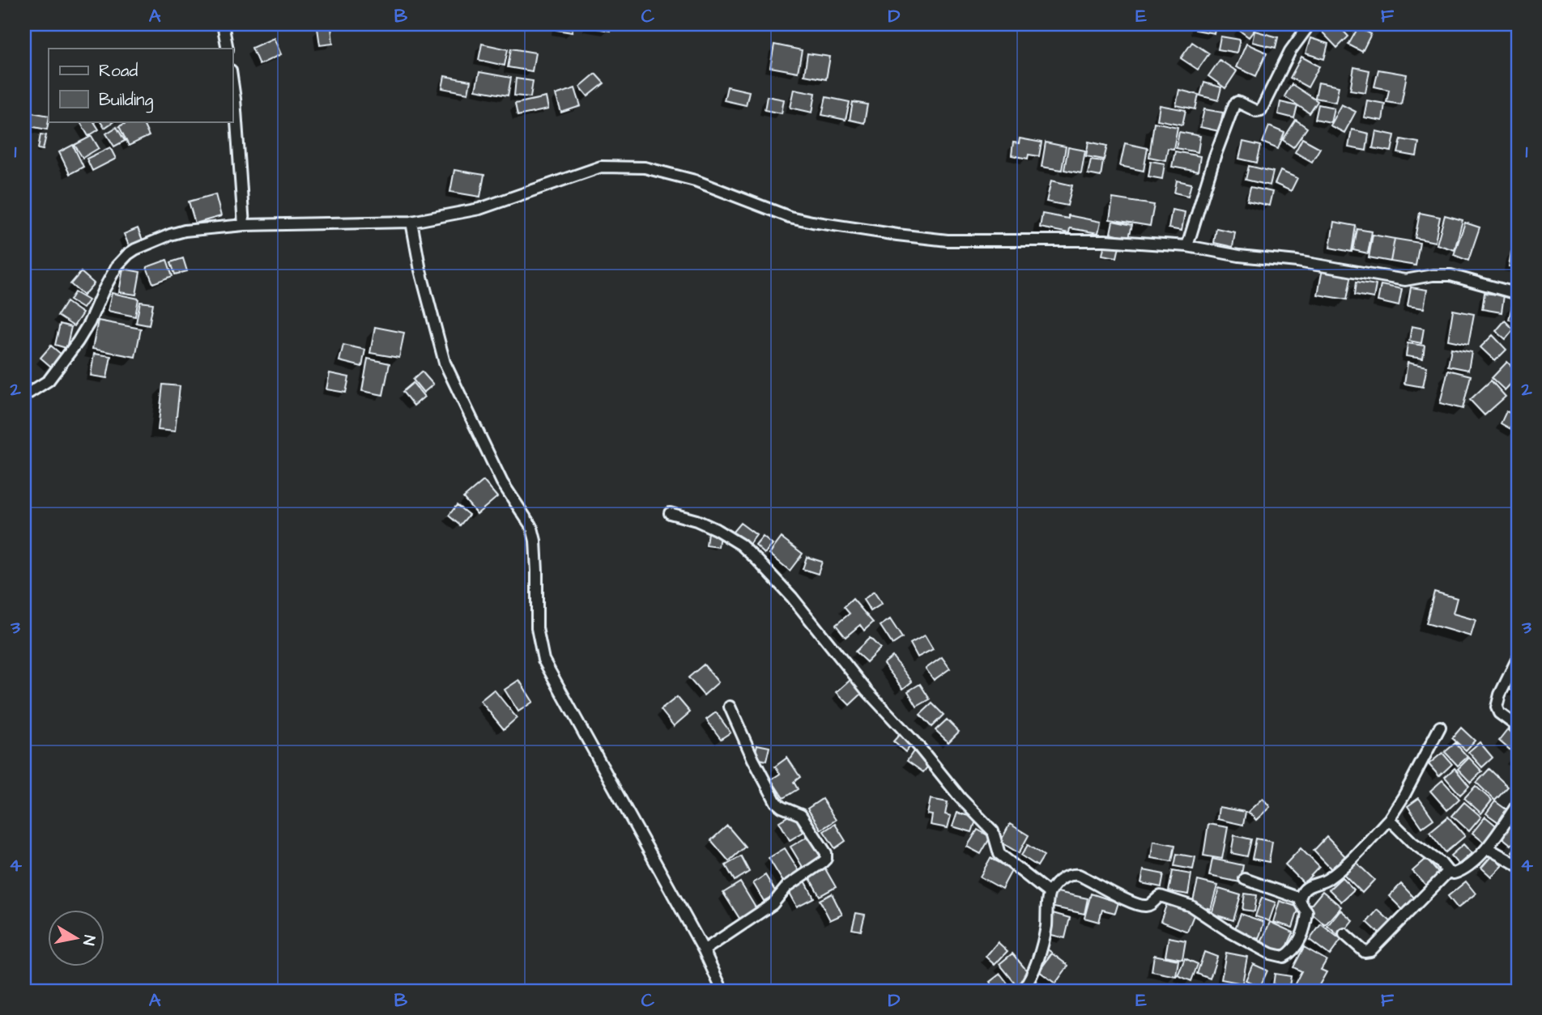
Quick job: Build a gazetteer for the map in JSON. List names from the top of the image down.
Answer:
{
  "legend": ["Road", "Building"],
  "north": "right",
  "grid": {
    "columns": [
      "A",
      "B",
      "C",
      "D",
      "E",
      "F"
    ],
    "rows": [
      "1",
      "2",
      "3",
      "4"
    ]
  }
}
